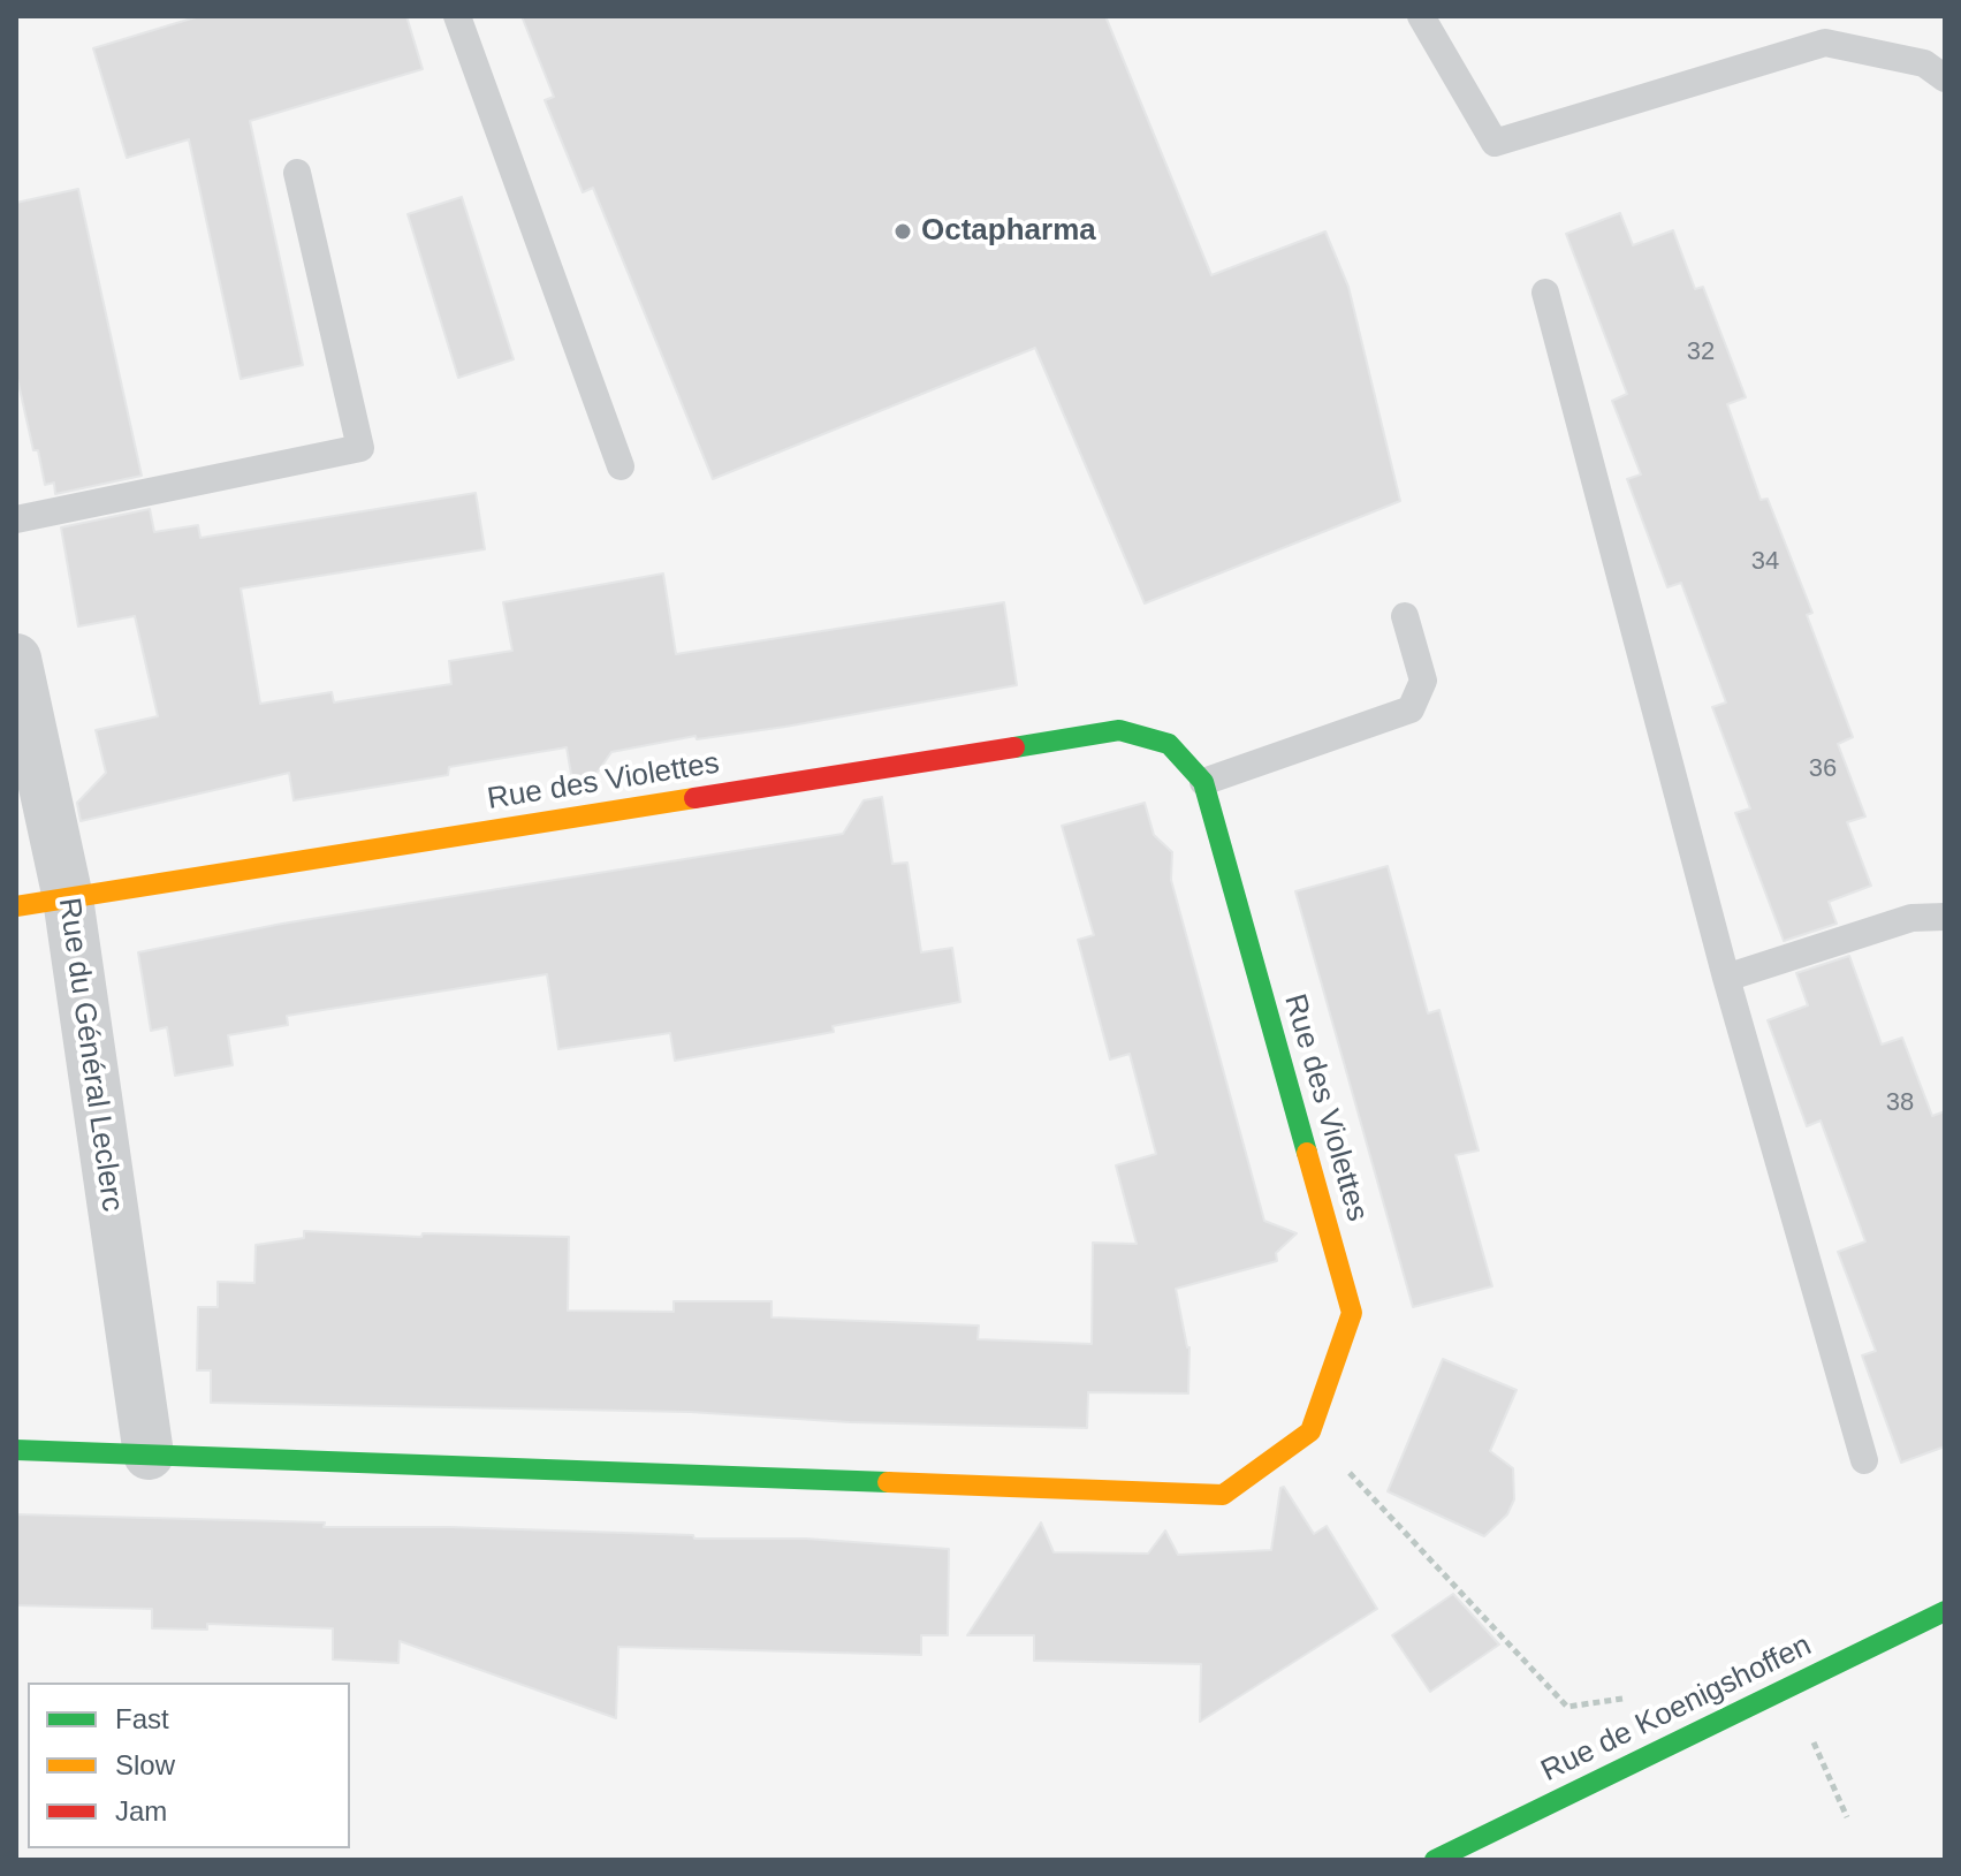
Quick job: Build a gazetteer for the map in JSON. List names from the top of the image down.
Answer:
{
  "streets": {
    "street": ["Rue des Violettes", "Rue du Général Leclerc", "Rue de Koenigshoffen"]
  },
  "crossings": [
    ["Rue des Violettes", "Rue du Général Leclerc"]
  ],
  "places": ["Octapharma"],
  "house_numbers": [
    "32",
    "34",
    "36",
    "38"
  ],
  "legend": ["Fast", "Slow", "Jam"]
}
